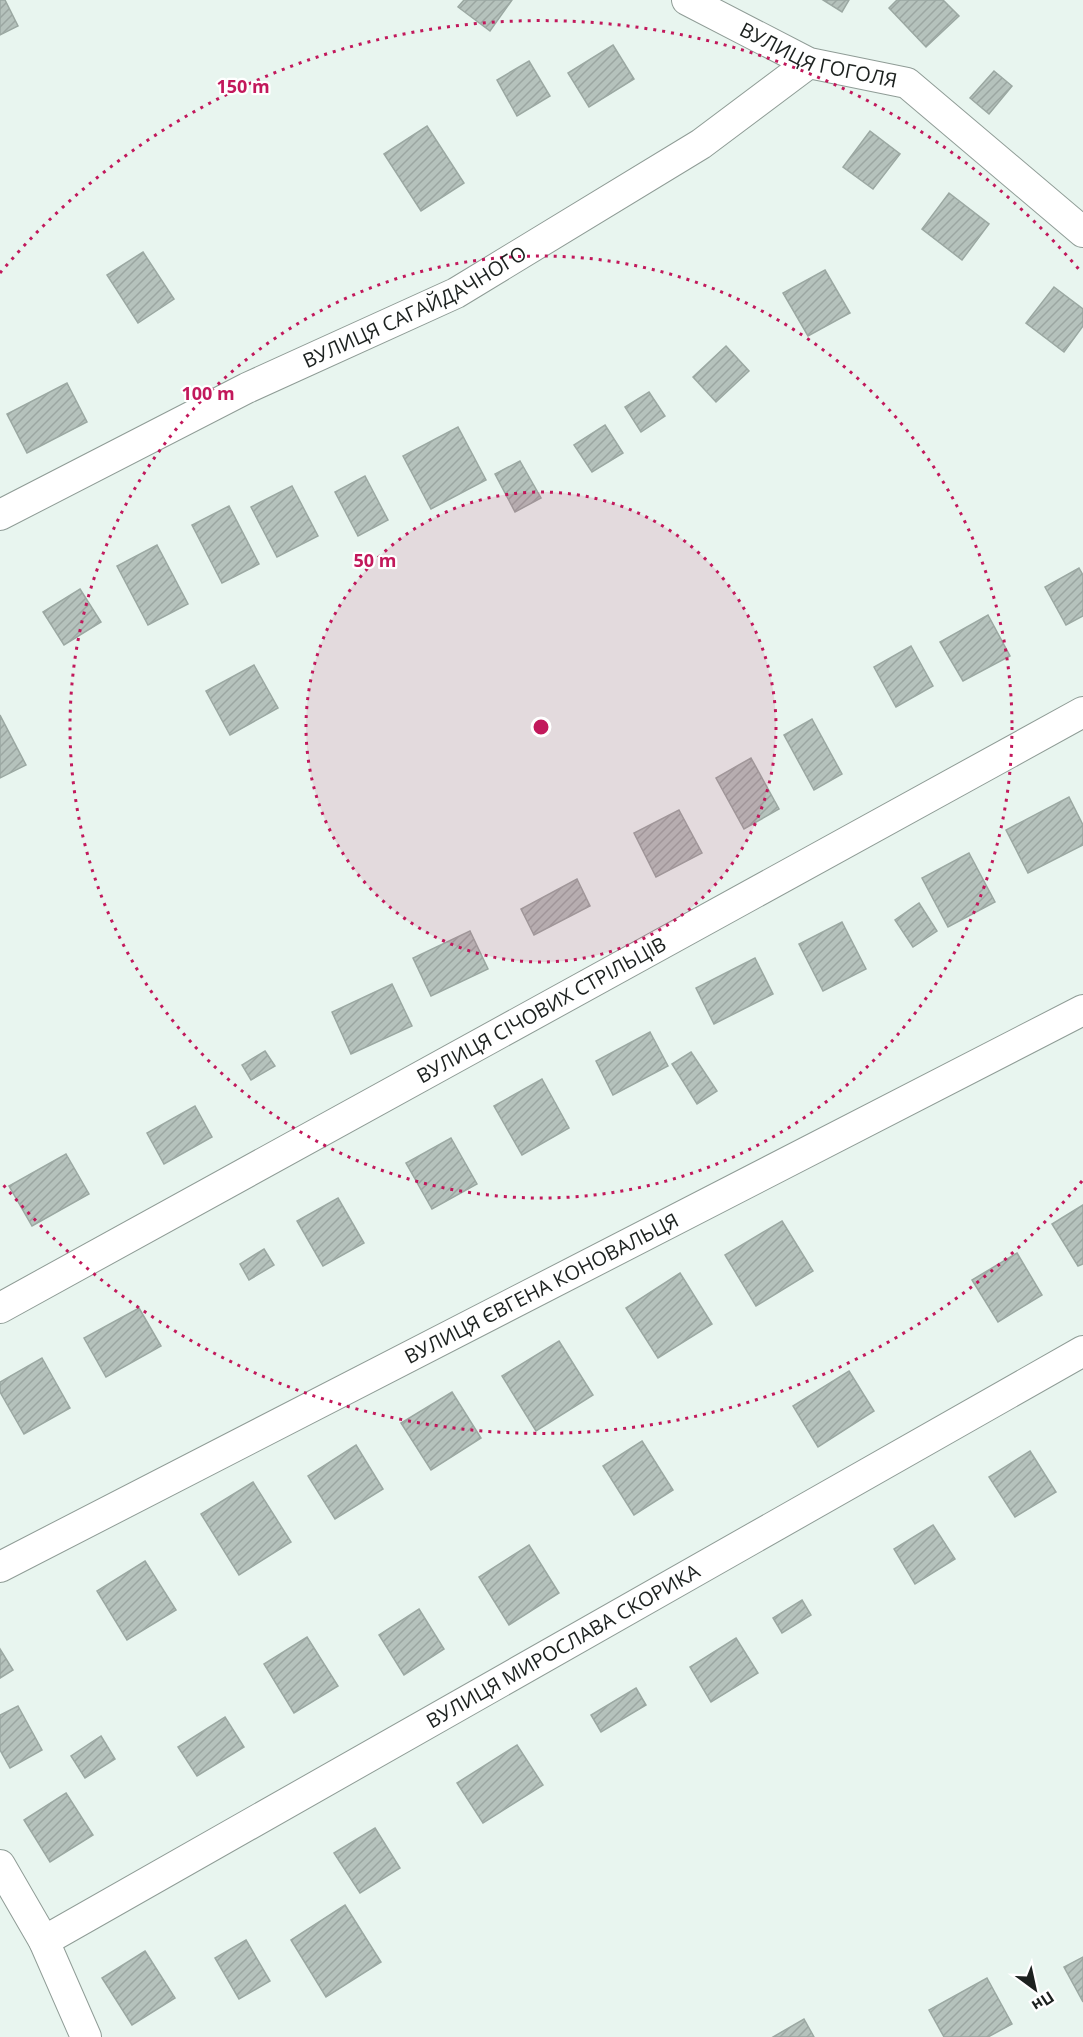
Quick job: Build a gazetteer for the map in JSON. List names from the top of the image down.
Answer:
{
  "streets": {
    "street": [
      "ВУЛИЦЯ ГОГОЛЯ",
      "ВУЛИЦЯ САГАЙДАЧНОГО",
      "ВУЛИЦЯ СІЧОВИХ СТРІЛЬЦІВ",
      "ВУЛИЦЯ ЄВГЕНА КОНОВАЛЬЦЯ",
      "ВУЛИЦЯ МИРОСЛАВА СКОРИКА"
    ]
  },
  "crossings": [
    ["ВУЛИЦЯ ГОГОЛЯ", "ВУЛИЦЯ САГАЙДАЧНОГО"]
  ],
  "north": "bottom right",
  "rings": ["150 m", "100 m", "50 m"]
}
